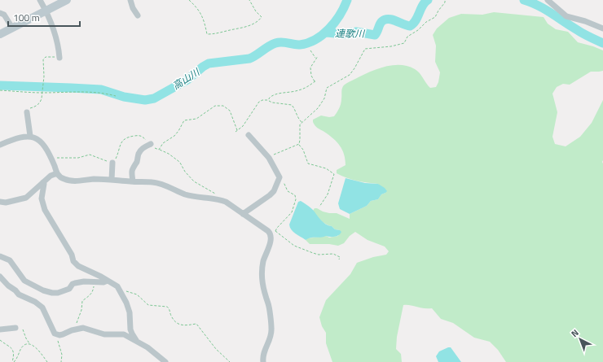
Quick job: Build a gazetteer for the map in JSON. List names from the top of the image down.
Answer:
{
  "water": ["連歌川", "高山川"],
  "scale_bar": "100 m",
  "north": "top left"
}
